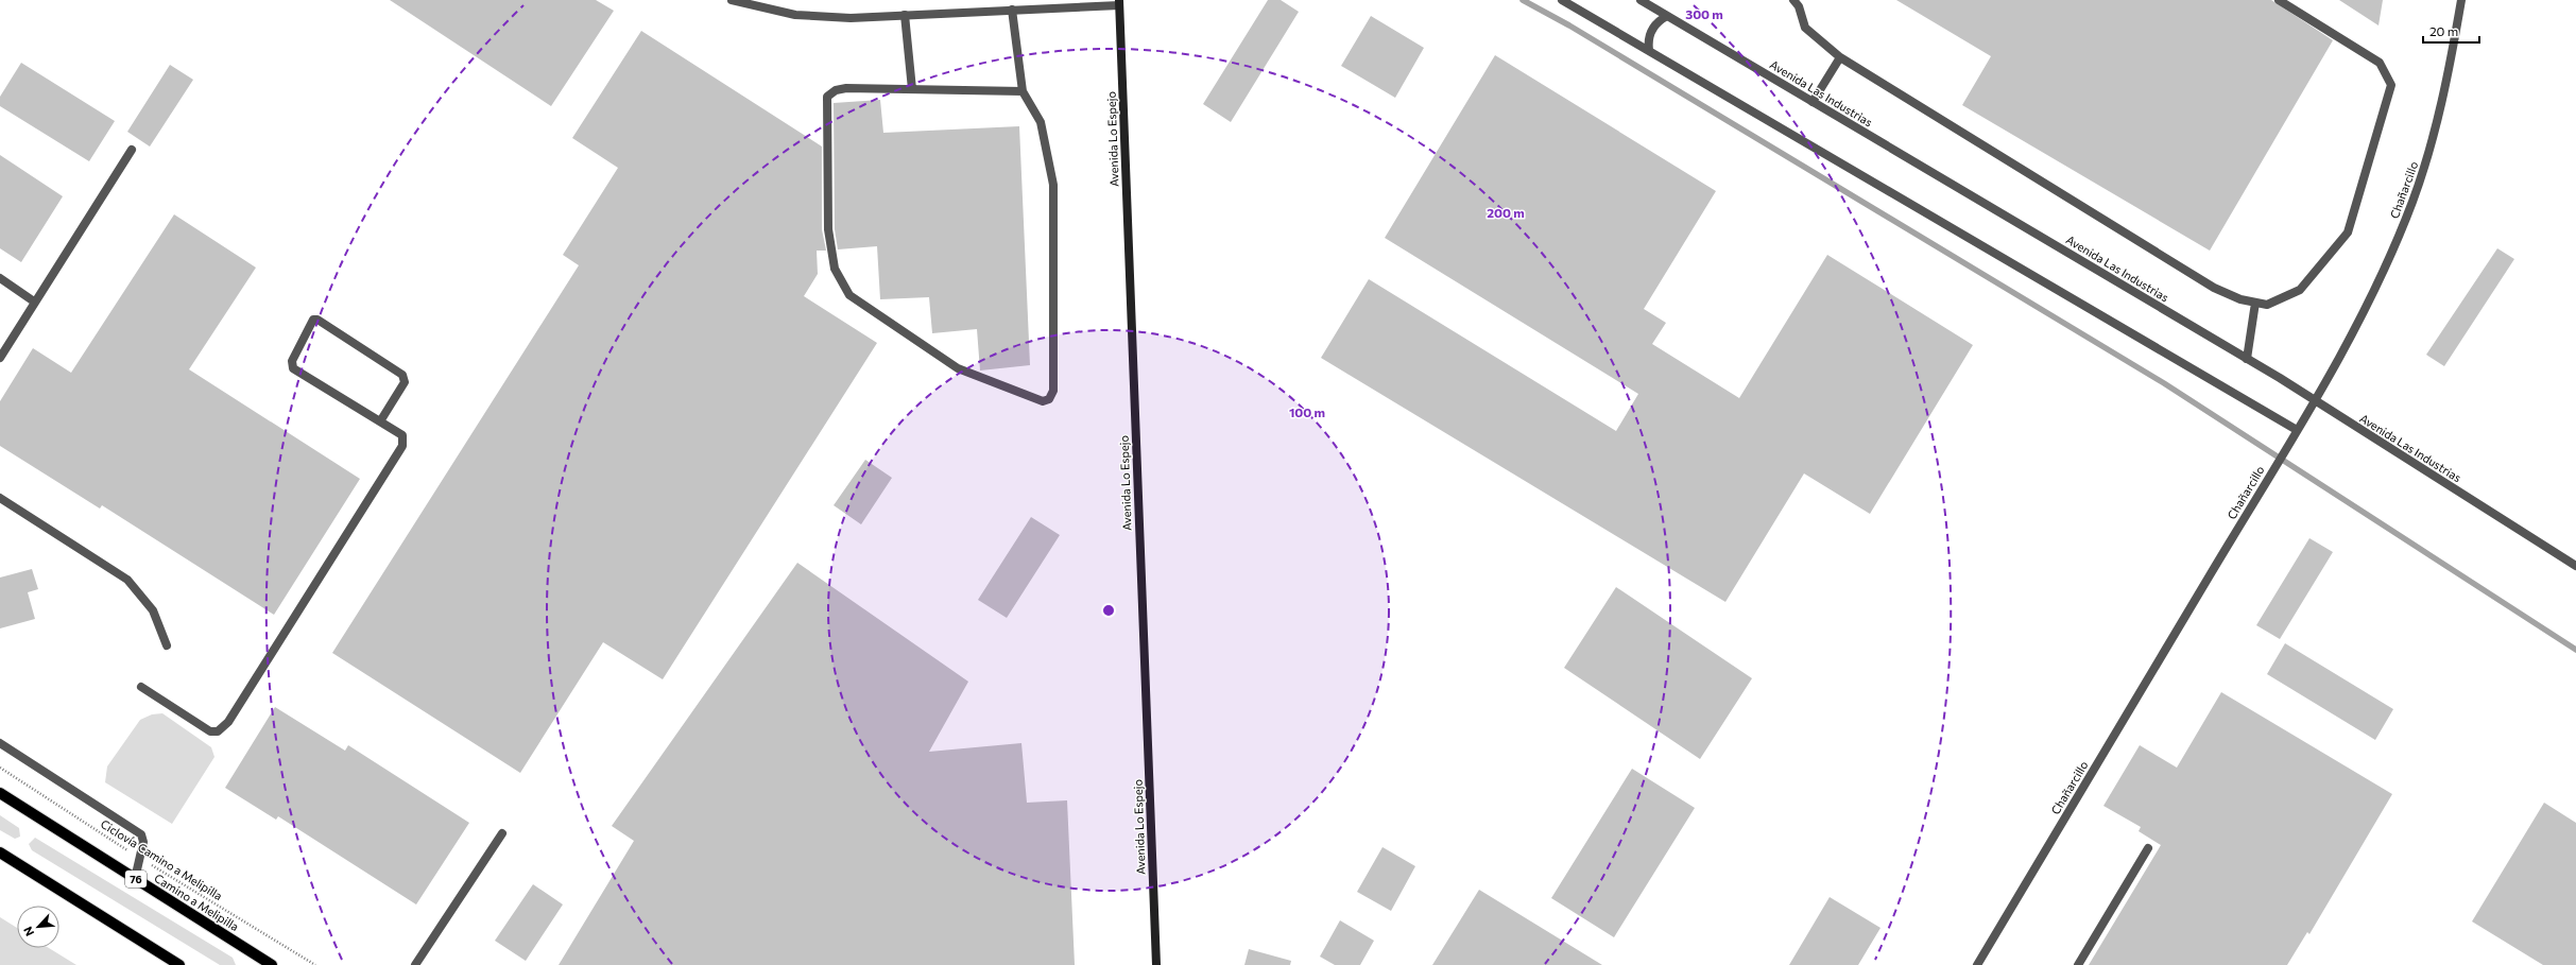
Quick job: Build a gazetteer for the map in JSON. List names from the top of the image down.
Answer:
{
  "streets": {
    "main road": ["Avenida Lo Espejo", "76", "Camino a Melipilla"],
    "street": ["Avenida Las Industrias", "Chañarcillo"],
    "path": ["Ciclovía Camino a Melipilla"]
  },
  "crossings": [
    ["Avenida Las Industrias", "Chañarcillo"]
  ],
  "scale_bar": "20 m",
  "north": "bottom left",
  "rings": ["300 m", "200 m", "100 m"]
}
